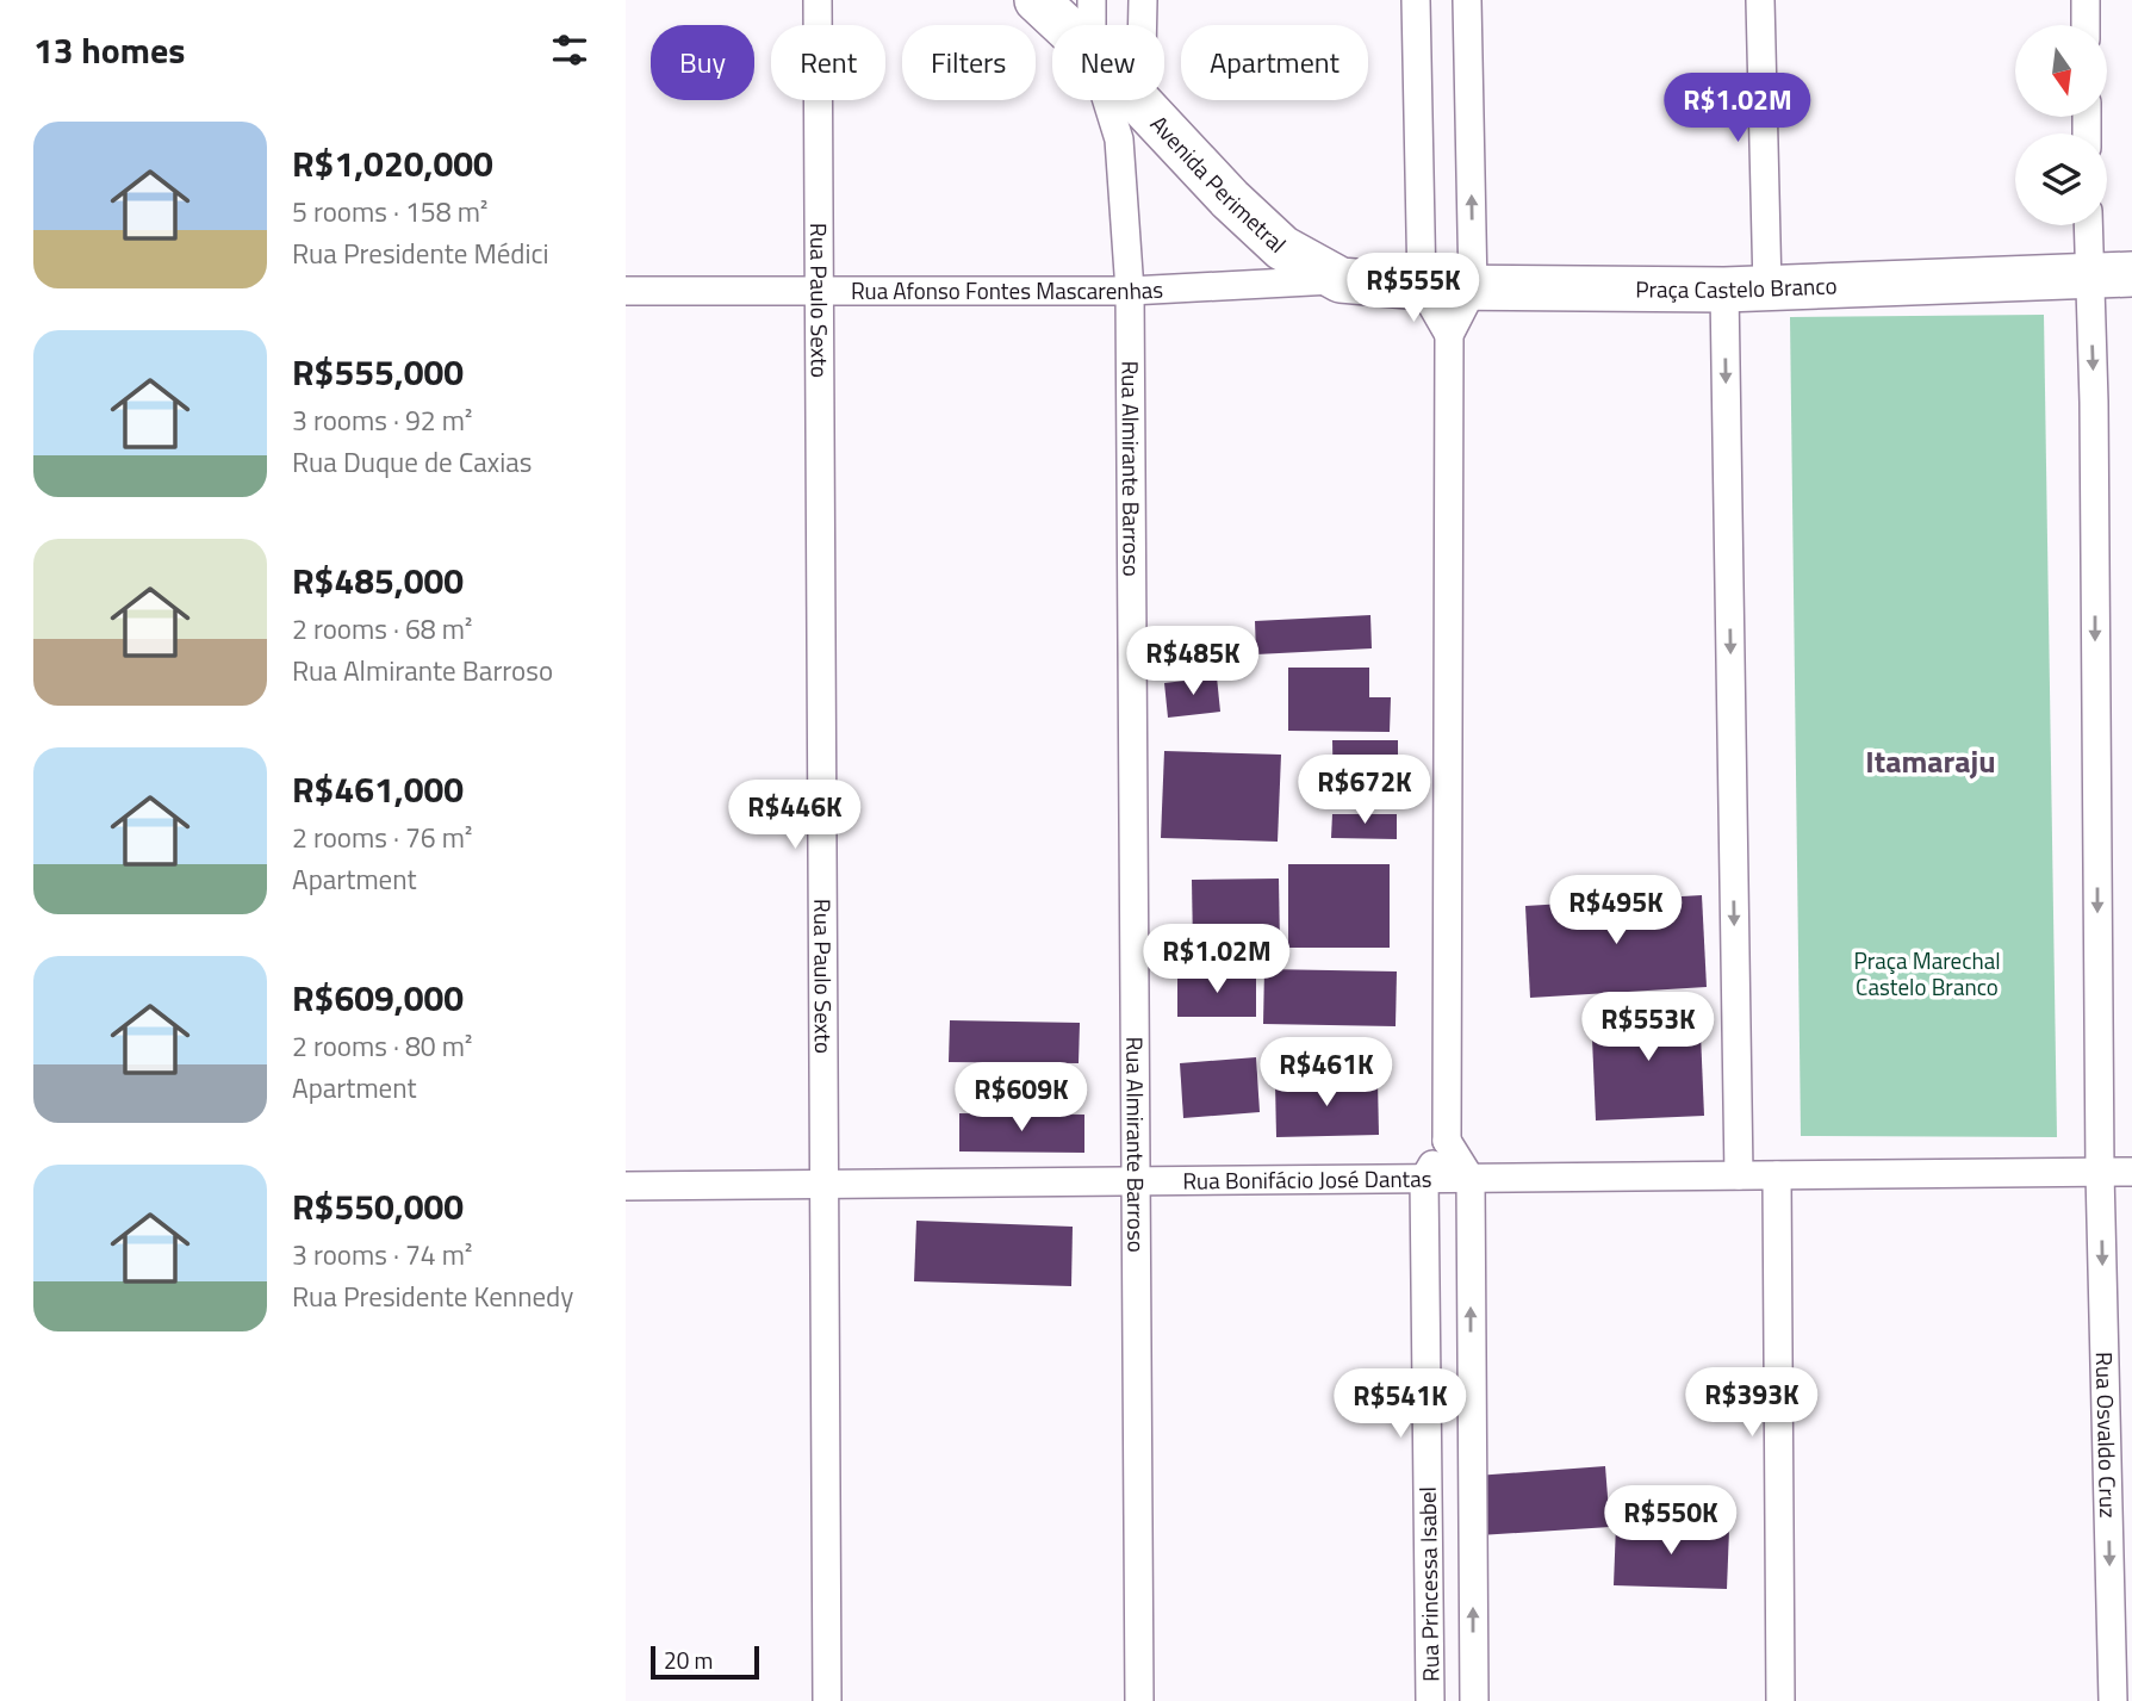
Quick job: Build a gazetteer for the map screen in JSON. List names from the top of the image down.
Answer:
{
  "streets": {
    "main road": ["Avenida Perimetral", "Praça Castelo Branco"],
    "street": [
      "Rua Afonso Fontes Mascarenhas",
      "Rua Paulo Sexto",
      "Rua Almirante Barroso",
      "Rua Bonifácio José Dantas",
      "Rua Osvaldo Cruz",
      "Rua Princessa Isabel"
    ]
  },
  "crossings": [
    ["Avenida Perimetral", "Praça Castelo Branco"],
    ["Avenida Perimetral", "Rua Afonso Fontes Mascarenhas"],
    ["Avenida Perimetral", "Rua Almirante Barroso"],
    ["Praça Castelo Branco", "Rua Afonso Fontes Mascarenhas"],
    ["Rua Afonso Fontes Mascarenhas", "Rua Paulo Sexto"],
    ["Rua Afonso Fontes Mascarenhas", "Rua Almirante Barroso"],
    ["Rua Paulo Sexto", "Rua Bonifácio José Dantas"],
    ["Rua Almirante Barroso", "Rua Bonifácio José Dantas"],
    ["Rua Bonifácio José Dantas", "Rua Princessa Isabel"]
  ],
  "one_way": ["Rua Osvaldo Cruz"],
  "districts": ["Itamaraju"],
  "parks": ["Praça Marechal Castelo Branco"],
  "scale_bar": "20 m",
  "north": "bottom",
  "page": {
    "heading": "13 homes",
    "chip": [
      "Buy",
      "Rent",
      "Filters",
      "New",
      "Apartment"
    ],
    "price": [
      "R$1.02M",
      "R$555K",
      "R$485K",
      "R$672K",
      "R$446K",
      "R$495K",
      "R$1.02M",
      "R$553K",
      "R$461K",
      "R$609K",
      "R$393K",
      "R$541K",
      "R$550K"
    ],
    "list": [
      {
        "name": "R$1,020,000",
        "note": "5 rooms · 158 m² · Rua Presidente Médici"
      },
      {
        "name": "R$555,000",
        "note": "3 rooms · 92 m² · Rua Duque de Caxias"
      },
      {
        "name": "R$485,000",
        "note": "2 rooms · 68 m² · Rua Almirante Barroso"
      },
      {
        "name": "R$461,000",
        "note": "2 rooms · 76 m² · Apartment"
      },
      {
        "name": "R$609,000",
        "note": "2 rooms · 80 m² · Apartment"
      },
      {
        "name": "R$550,000",
        "note": "3 rooms · 74 m² · Rua Presidente Kennedy"
      }
    ],
    "scale": "20 m"
  }
}
